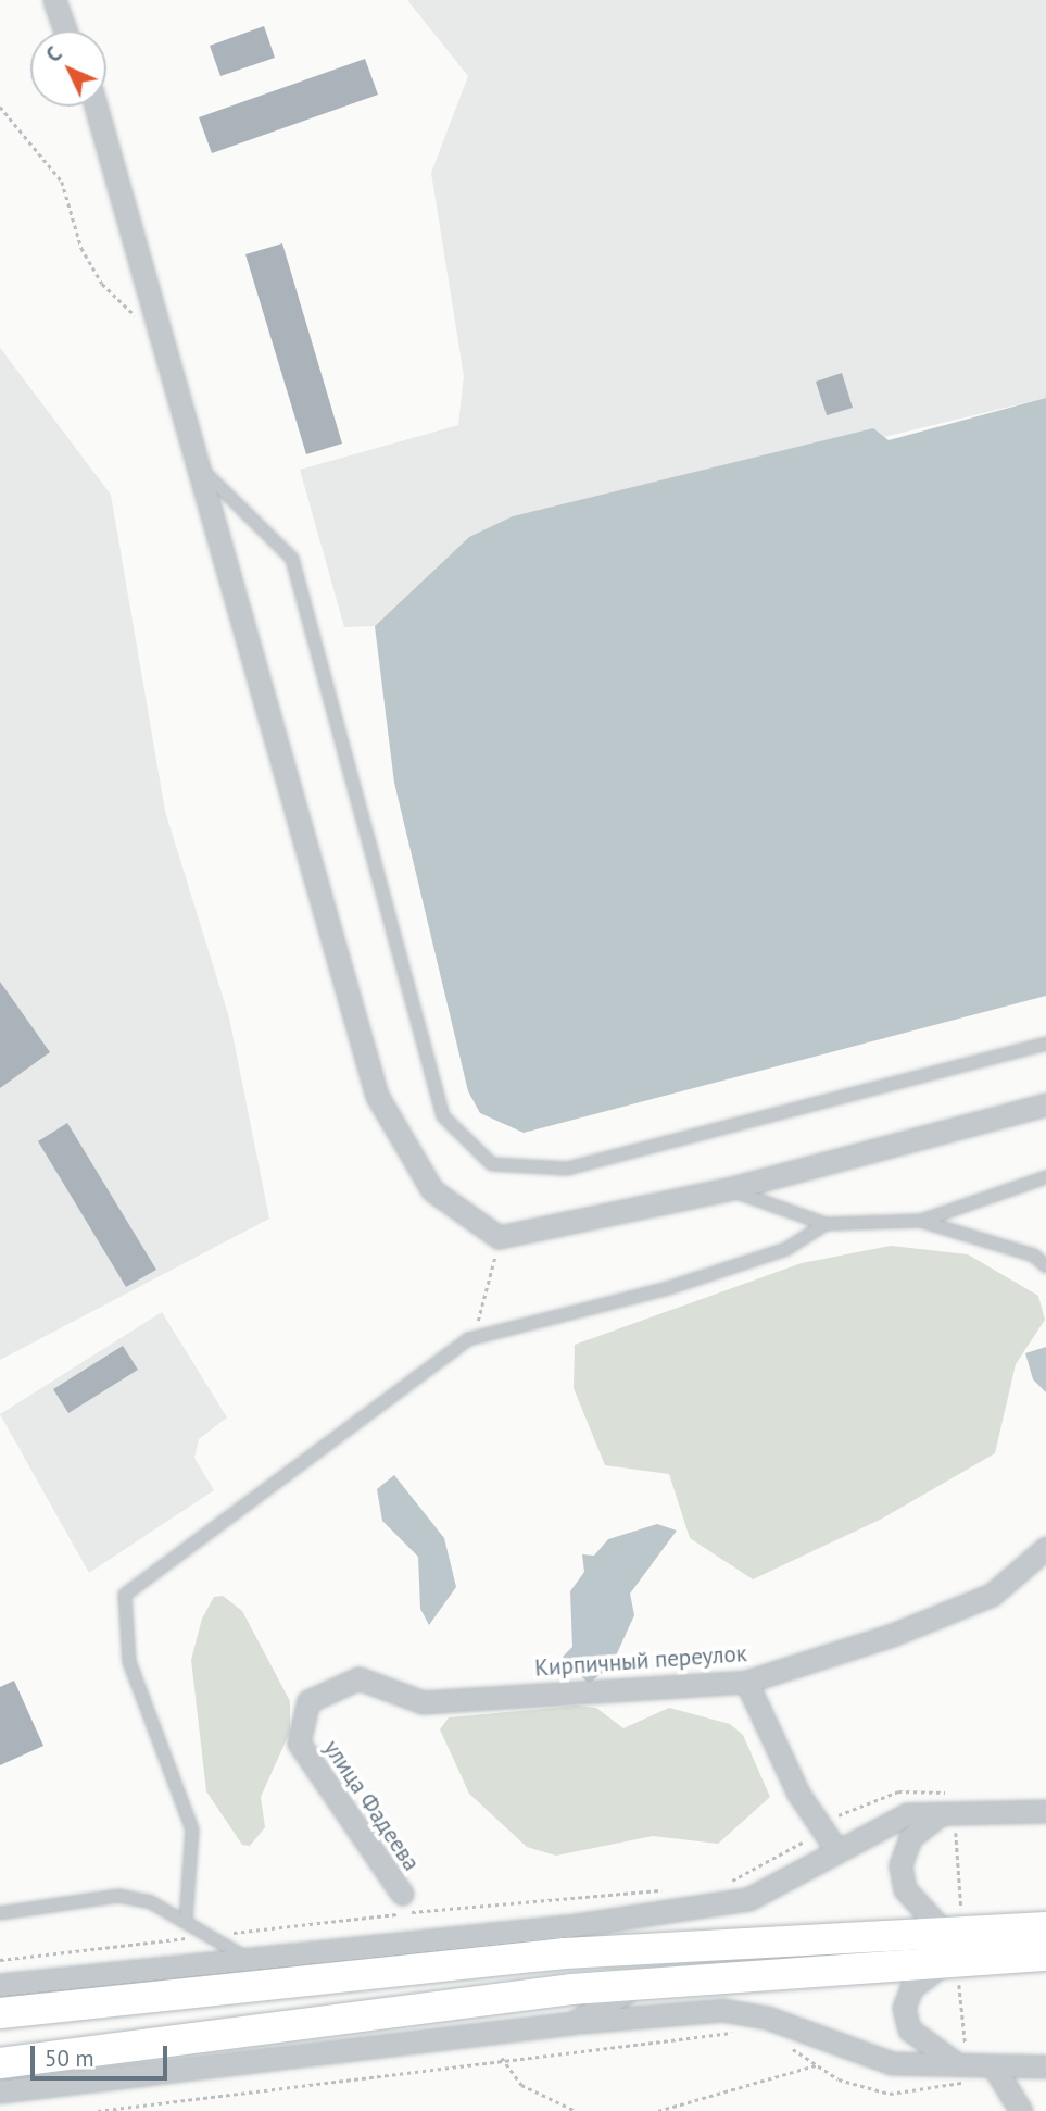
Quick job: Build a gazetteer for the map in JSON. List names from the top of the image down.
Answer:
{
  "streets": {
    "street": ["Кирпичный переулок", "улица Фадеева"]
  },
  "crossings": [
    ["Кирпичный переулок", "улица Фадеева"]
  ],
  "scale_bar": "50 m",
  "north": "top left"
}
